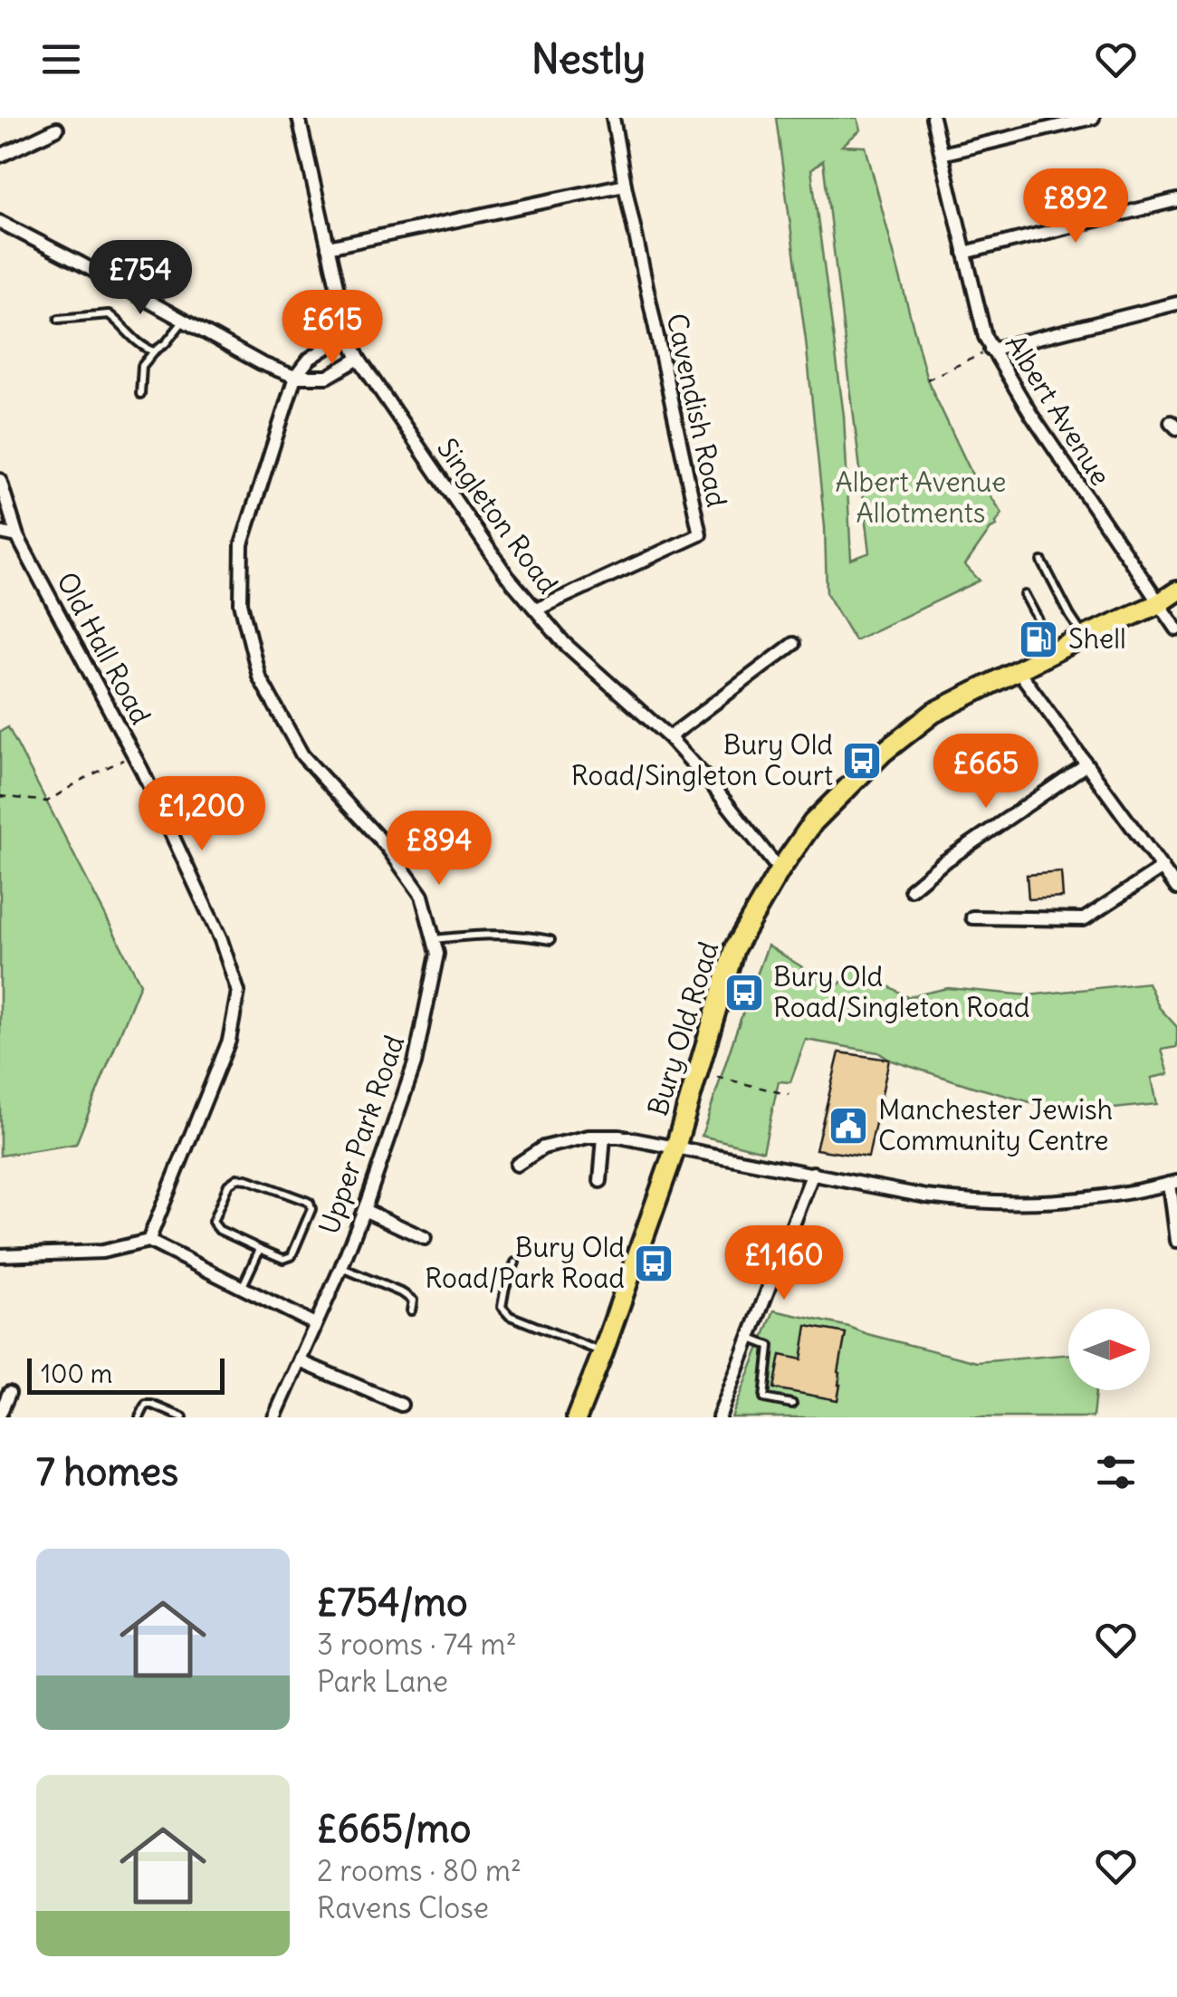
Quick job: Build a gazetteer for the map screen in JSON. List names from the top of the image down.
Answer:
{
  "streets": {
    "main road": ["Bury Old Road"],
    "street": [
      "Cavendish Road",
      "Albert Avenue",
      "Singleton Road",
      "Old Hall Road",
      "Upper Park Road"
    ]
  },
  "crossings": [
    ["Cavendish Road", "Singleton Road"],
    ["Albert Avenue", "Bury Old Road"],
    ["Singleton Road", "Bury Old Road"]
  ],
  "parks": ["Albert Avenue Allotments"],
  "places": {
    "fuel station": ["Shell"],
    "bus stop": ["Bury Old Road/Singleton Court", "Bury Old Road/Singleton Road", "Bury Old Road/Park Road"],
    "public building": ["Manchester Jewish Community Centre"]
  },
  "scale_bar": "100 m",
  "north": "right",
  "page": {
    "header": "Nestly",
    "price": [
      "£892",
      "£754",
      "£615",
      "£665",
      "£1,200",
      "£894",
      "£1,160"
    ],
    "scale": "100 m",
    "heading": "7 homes",
    "list": [
      {
        "name": "£754/mo",
        "note": "3 rooms · 74 m² · Park Lane"
      },
      {
        "name": "£665/mo",
        "note": "2 rooms · 80 m² · Ravens Close"
      }
    ]
  }
}
